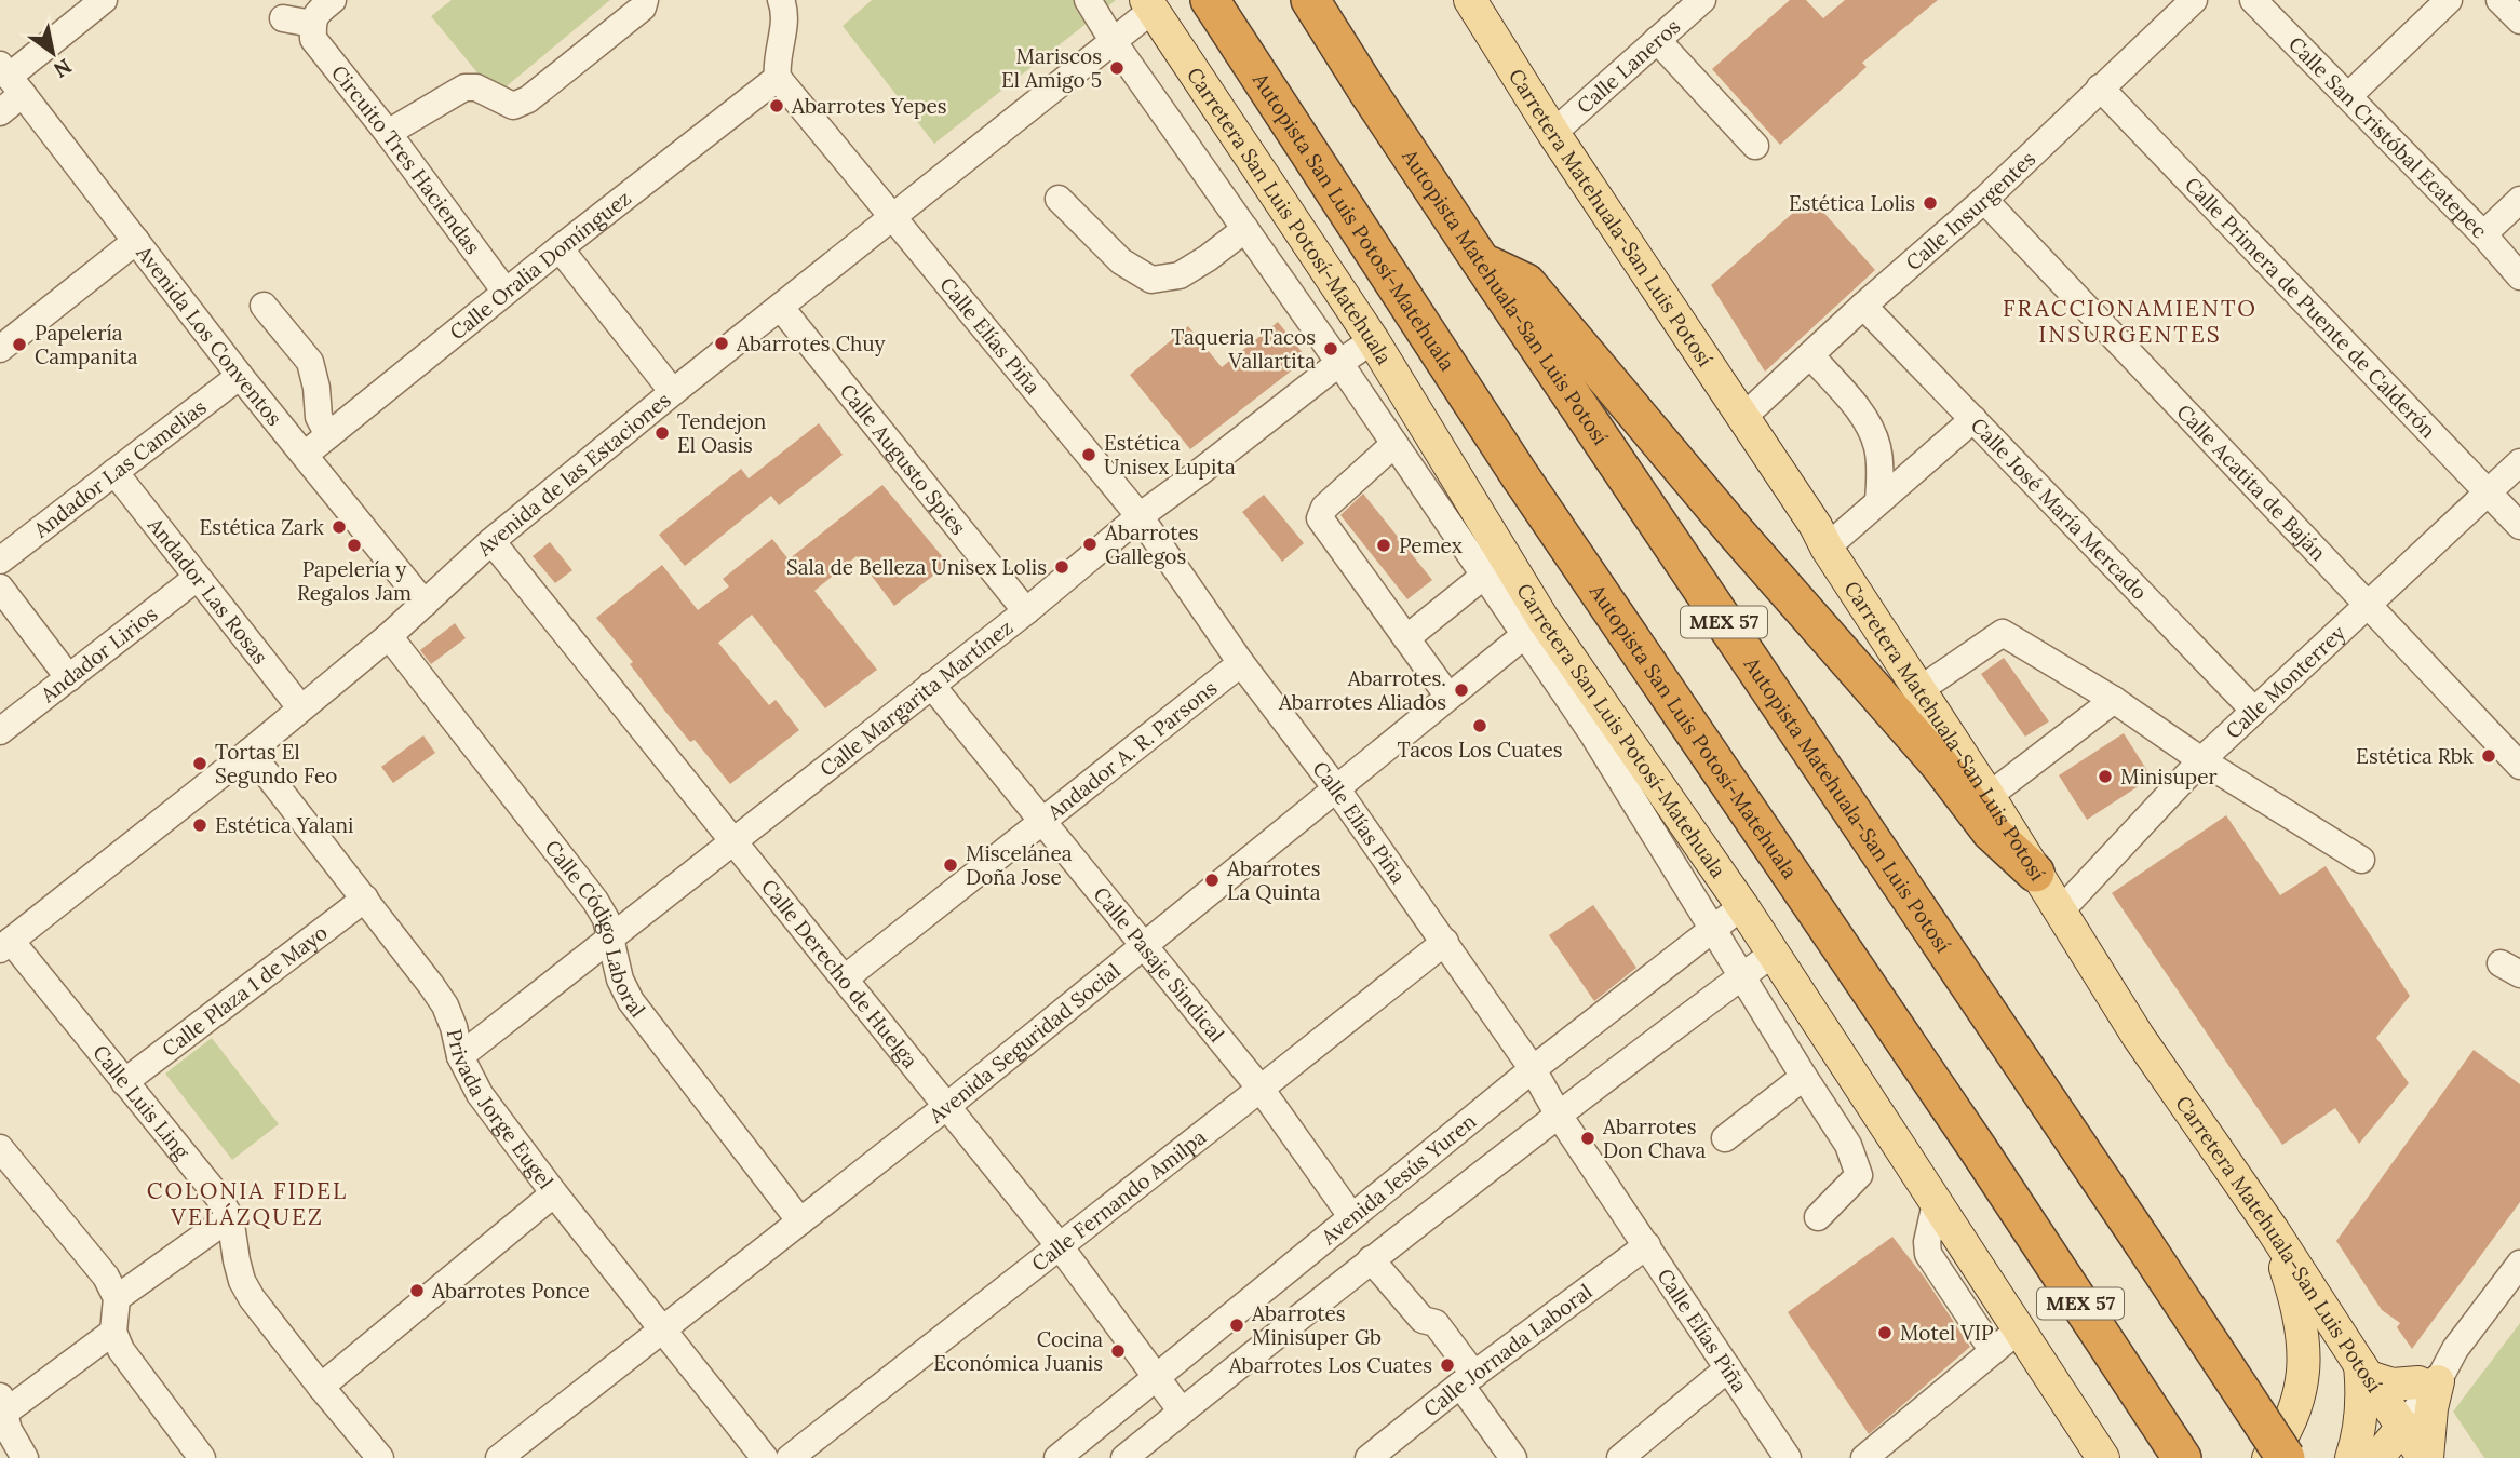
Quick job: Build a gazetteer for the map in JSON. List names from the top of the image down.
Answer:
{
  "streets": {
    "highway": ["Autopista San Luis Potosí-Matehuala", "Autopista Matehuala-San Luis Potosí", "MEX 57"],
    "main road": ["Carretera San Luis Potosí-Matehuala", "Carretera Matehuala-San Luis Potosí"],
    "street": [
      "Calle Laneros",
      "Calle San Cristóbal Ecatepec",
      "Circuito Tres Haciendas",
      "Calle Insurgentes",
      "Calle Oralia Domínguez",
      "Calle Primera de Puente de Calderón",
      "Avenida Los Conventos",
      "Calle Elías Piña",
      "Calle Augusto Spies",
      "Andador Las Camelias",
      "Avenida de las Estaciones",
      "Calle Acatita de Baján",
      "Calle José María Mercado",
      "Andador Las Rosas",
      "Andador Lirios",
      "Calle Monterrey",
      "Calle Margarita Martínez",
      "Andador A. R. Parsons",
      "Calle Código Laboral",
      "Calle Pasaje Sindical",
      "Calle Derecho de Huelga",
      "Calle Plaza 1 de Mayo",
      "Avenida Seguridad Social",
      "Calle Luis Ling",
      "Privada Jorge Eugel",
      "Avenida Jesús Yuren",
      "Calle Fernando Amilpa",
      "Calle Jornada Laboral"
    ]
  },
  "crossings": [
    ["Calle Laneros", "Carretera Matehuala-San Luis Potosí"],
    ["Circuito Tres Haciendas", "Calle Oralia Domínguez"],
    ["Calle Insurgentes", "Carretera Matehuala-San Luis Potosí"],
    ["Calle Insurgentes", "Calle Primera de Puente de Calderón"],
    ["Calle Insurgentes", "Calle Acatita de Baján"],
    ["Calle Insurgentes", "Calle José María Mercado"],
    ["Carretera San Luis Potosí-Matehuala", "Avenida de las Estaciones"],
    ["Carretera San Luis Potosí-Matehuala", "Calle Margarita Martínez"],
    ["Carretera San Luis Potosí-Matehuala", "Avenida Seguridad Social"],
    ["Carretera San Luis Potosí-Matehuala", "Avenida Jesús Yuren"],
    ["Carretera Matehuala-San Luis Potosí", "Calle Monterrey"],
    ["Calle Oralia Domínguez", "Avenida Los Conventos"],
    ["Calle Primera de Puente de Calderón", "Calle Monterrey"],
    ["Avenida Los Conventos", "Andador Las Camelias"],
    ["Avenida Los Conventos", "Avenida de las Estaciones"],
    ["Calle Elías Piña", "Avenida de las Estaciones"],
    ["Calle Elías Piña", "Calle Margarita Martínez"],
    ["Calle Elías Piña", "Andador A. R. Parsons"],
    ["Calle Elías Piña", "Avenida Seguridad Social"],
    ["Calle Elías Piña", "Avenida Jesús Yuren"],
    ["Calle Elías Piña", "Calle Fernando Amilpa"],
    ["Calle Elías Piña", "Calle Jornada Laboral"],
    ["Calle Augusto Spies", "Avenida de las Estaciones"],
    ["Calle Augusto Spies", "Calle Margarita Martínez"],
    ["Andador Las Camelias", "Andador Las Rosas"],
    ["Avenida de las Estaciones", "Andador Las Rosas"],
    ["Avenida de las Estaciones", "Calle Código Laboral"],
    ["Avenida de las Estaciones", "Calle Derecho de Huelga"],
    ["Avenida de las Estaciones", "Calle Luis Ling"],
    ["Avenida de las Estaciones", "Privada Jorge Eugel"],
    ["Calle Acatita de Baján", "Calle Monterrey"],
    ["Calle José María Mercado", "Calle Monterrey"],
    ["Andador Las Rosas", "Andador Lirios"],
    ["Calle Margarita Martínez", "Calle Código Laboral"],
    ["Calle Margarita Martínez", "Calle Pasaje Sindical"],
    ["Calle Margarita Martínez", "Calle Derecho de Huelga"],
    ["Calle Margarita Martínez", "Privada Jorge Eugel"],
    ["Andador A. R. Parsons", "Calle Pasaje Sindical"],
    ["Andador A. R. Parsons", "Calle Derecho de Huelga"],
    ["Calle Código Laboral", "Avenida Seguridad Social"],
    ["Calle Pasaje Sindical", "Avenida Seguridad Social"],
    ["Calle Pasaje Sindical", "Avenida Jesús Yuren"],
    ["Calle Pasaje Sindical", "Calle Fernando Amilpa"],
    ["Calle Derecho de Huelga", "Avenida Seguridad Social"],
    ["Calle Derecho de Huelga", "Avenida Jesús Yuren"],
    ["Calle Derecho de Huelga", "Calle Fernando Amilpa"],
    ["Calle Plaza 1 de Mayo", "Calle Luis Ling"],
    ["Calle Plaza 1 de Mayo", "Privada Jorge Eugel"],
    ["Avenida Seguridad Social", "Privada Jorge Eugel"]
  ],
  "districts": ["FRACCIONAMIENTO INSURGENTES", "COLONIA FIDEL VELÁZQUEZ"],
  "places": [
    "Mariscos El Amigo 5",
    "Abarrotes Yepes",
    "Estética Lolis",
    "Abarrotes Chuy",
    "Papelería Campanita",
    "Taqueria Tacos Vallartita",
    "Tendejon El Oasis",
    "Estética Unisex Lupita",
    "Estética Zark",
    "Abarrotes Gallegos",
    "Papelería y Regalos Jam",
    "Pemex",
    "Sala de Belleza Unisex Lolis",
    "Abarrotes. Abarrotes Aliados",
    "Tacos Los Cuates",
    "Estética Rbk",
    "Tortas El Segundo Feo",
    "Minisuper",
    "Estética Yalani",
    "Miscelánea Doña Jose",
    "Abarrotes La Quinta",
    "Abarrotes Don Chava",
    "Abarrotes Ponce",
    "Abarrotes Minisuper Gb",
    "Motel VIP",
    "Cocina Económica Juanis",
    "Abarrotes Los Cuates"
  ],
  "north": "bottom right"
}
